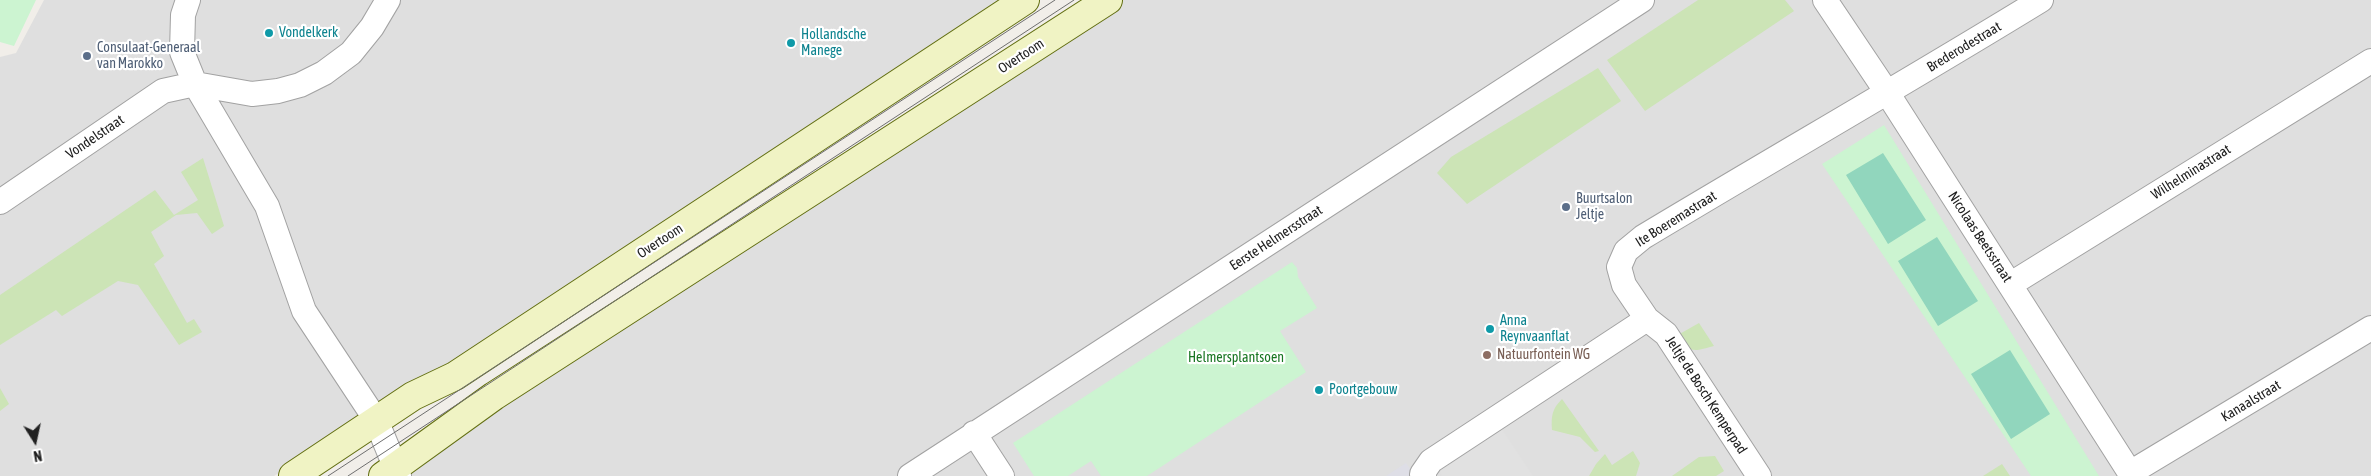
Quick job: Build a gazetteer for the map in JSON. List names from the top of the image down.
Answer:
{
  "streets": {
    "main road": ["Overtoom"],
    "street": [
      "Brederodestraat",
      "Vondelstraat",
      "Wilhelminastraat",
      "Ite Boeremastraat",
      "Nicolaas Beetsstraat",
      "Eerste Helmersstraat",
      "Jeltje de Bosch Kemperpad",
      "Kanaalstraat"
    ]
  },
  "crossings": [
    ["Brederodestraat", "Ite Boeremastraat"],
    ["Brederodestraat", "Nicolaas Beetsstraat"],
    ["Wilhelminastraat", "Nicolaas Beetsstraat"],
    ["Ite Boeremastraat", "Nicolaas Beetsstraat"],
    ["Ite Boeremastraat", "Jeltje de Bosch Kemperpad"],
    ["Nicolaas Beetsstraat", "Kanaalstraat"]
  ],
  "parks": ["Helmersplantsoen"],
  "places": [
    "Vondelkerk",
    "Hollandsche Manege",
    "Consulaat-Generaal van Marokko",
    "Buurtsalon Jeltje",
    "Anna Reynvaanflat",
    "Natuurfontein WG",
    "Poortgebouw"
  ],
  "north": "bottom"
}
